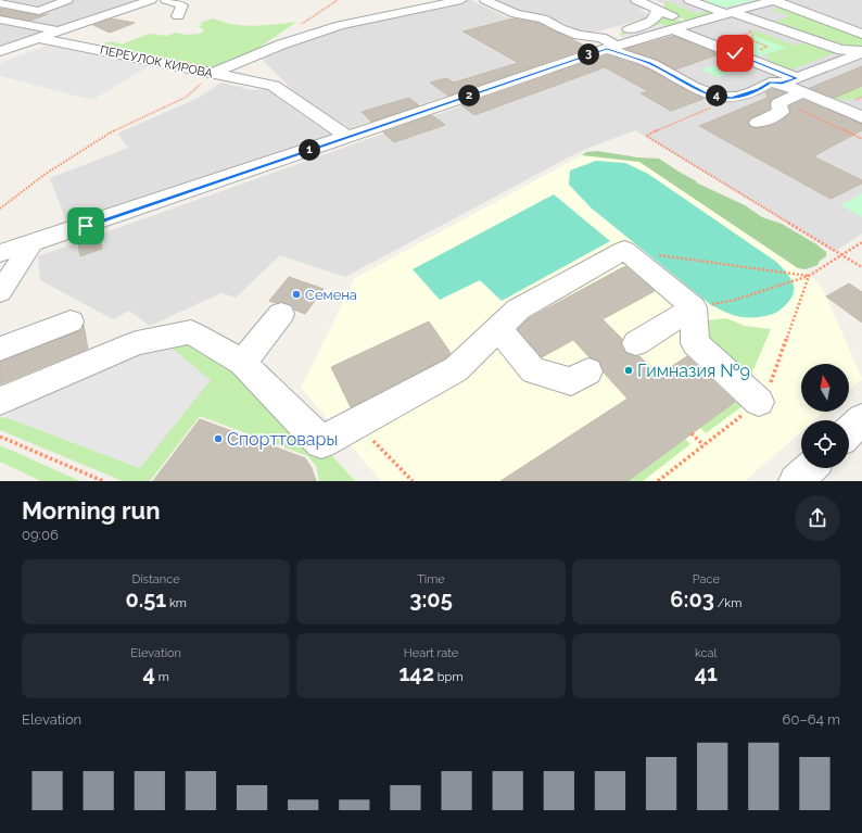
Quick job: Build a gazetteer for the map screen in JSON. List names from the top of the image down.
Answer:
{
  "streets": {
    "street": ["ПЕРЕУЛОК КИРОВА"]
  },
  "places": ["Семена", "Гимназия №9", "Спорттовары"],
  "north": "top",
  "page": {
    "pins": [
      "3",
      "2",
      "4",
      "1"
    ],
    "heading": ["Morning run", "09:06"],
    "stats": [
      ["Distance", "0.51 km"],
      ["Time", "3:05"],
      ["Pace", "6:03 /km"],
      ["Elevation", "4 m"],
      ["Heart rate", "142 bpm"],
      ["kcal", "41"]
    ],
    "chart": ["Elevation", "60–64 m"]
  }
}
